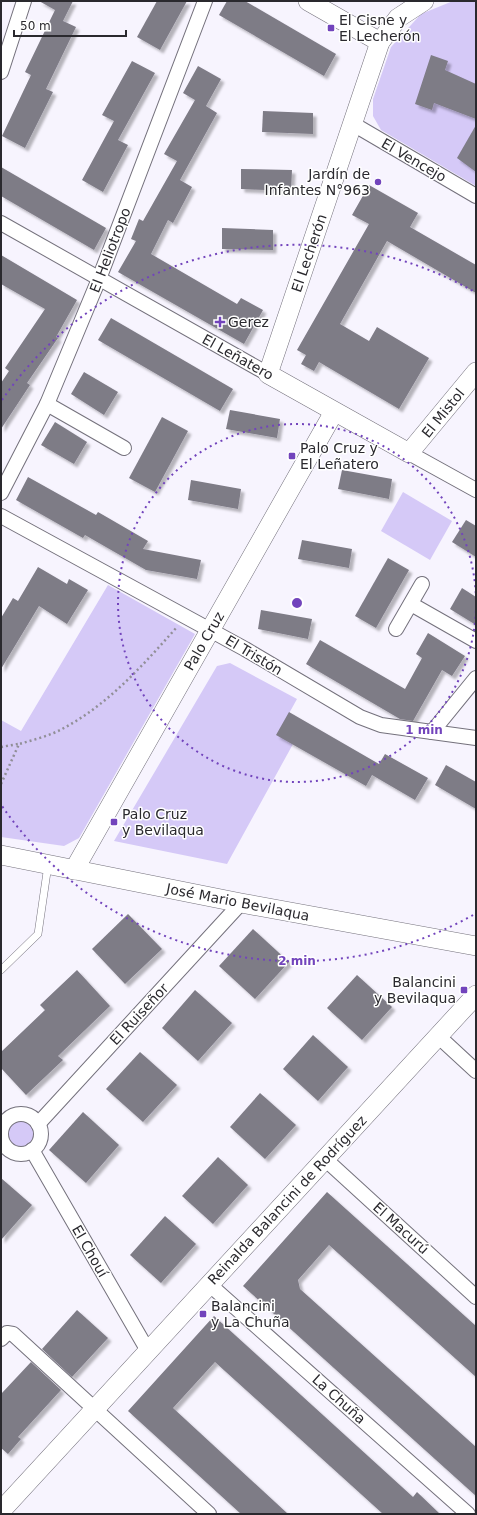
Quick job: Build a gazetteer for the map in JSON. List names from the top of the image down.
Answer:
{
  "streets": {
    "street": [
      "El Vencejo",
      "El Heliotropo",
      "El Lecherón",
      "El Leñatero",
      "El Mistol",
      "Palo Cruz",
      "El Tristón",
      "José Mario Bevilaqua",
      "El Ruiseñor",
      "Reinalda Balancini de Rodríguez",
      "El Macurú",
      "El Chouí",
      "La Chuña"
    ]
  },
  "crossings": [
    ["El Vencejo", "El Lecherón"],
    ["El Heliotropo", "El Leñatero"],
    ["El Lecherón", "El Leñatero"],
    ["El Leñatero", "El Mistol"],
    ["El Leñatero", "Palo Cruz"],
    ["Palo Cruz", "El Tristón"],
    ["Palo Cruz", "José Mario Bevilaqua"],
    ["José Mario Bevilaqua", "El Ruiseñor"],
    ["El Ruiseñor", "El Chouí"],
    ["Reinalda Balancini de Rodríguez", "El Macurú"],
    ["Reinalda Balancini de Rodríguez", "El Chouí"],
    ["Reinalda Balancini de Rodríguez", "La Chuña"]
  ],
  "places": {
    "transit": [
      "El Cisne y El Lecherón",
      "Palo Cruz y El Leñatero",
      "Palo Cruz y Bevilaqua",
      "Balancini y Bevilaqua",
      "Balancini y La Chuña"
    ],
    "other": ["Jardín de Infantes N°963"],
    "health": ["Gerez"]
  },
  "scale_bar": "50 m",
  "rings": ["1 min", "2 min"]
}
